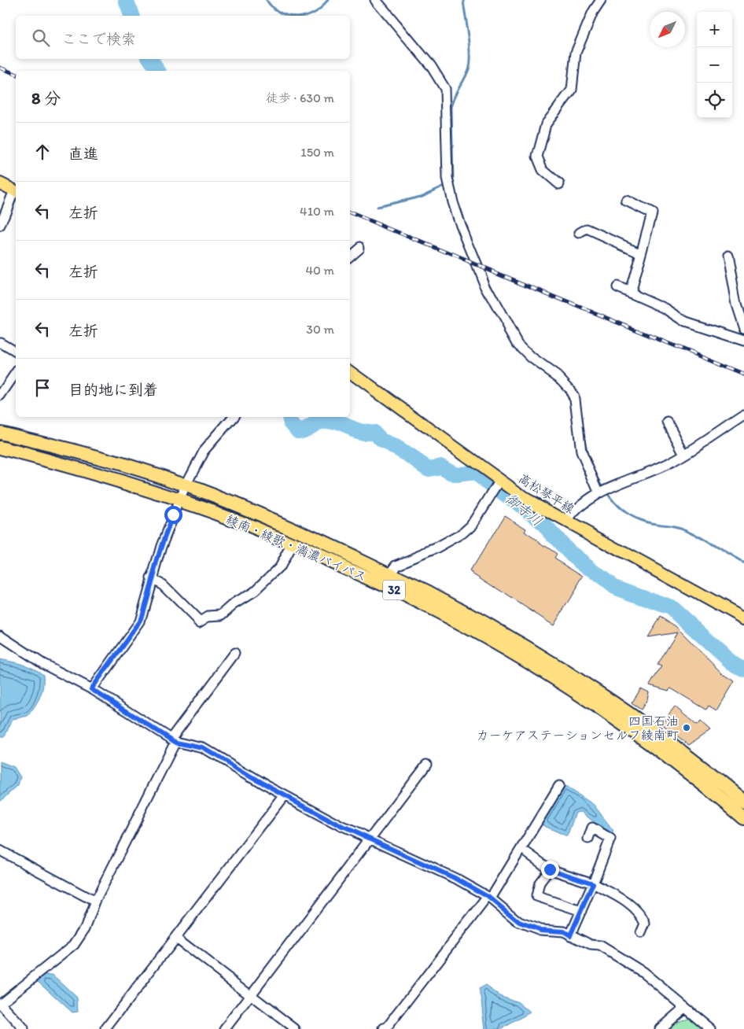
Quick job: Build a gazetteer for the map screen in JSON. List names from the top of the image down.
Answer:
{
  "streets": {
    "highway": ["綾南・綾歌・満濃バイパス", "32"],
    "main road": ["高松琴平線"]
  },
  "water": ["御寺川"],
  "places": ["四国石油 カーケアステーションセルフ綾南町"],
  "north": "bottom left",
  "page": {
    "map_buttons": ["+", "−"],
    "search": "ここで検索",
    "heading": ["8 分", "徒歩 · 630 m"],
    "list": [
      ["直進", "150 m"],
      ["左折", "410 m"],
      ["左折", "40 m"],
      ["左折", "30 m"],
      "目的地に到着"
    ]
  }
}
